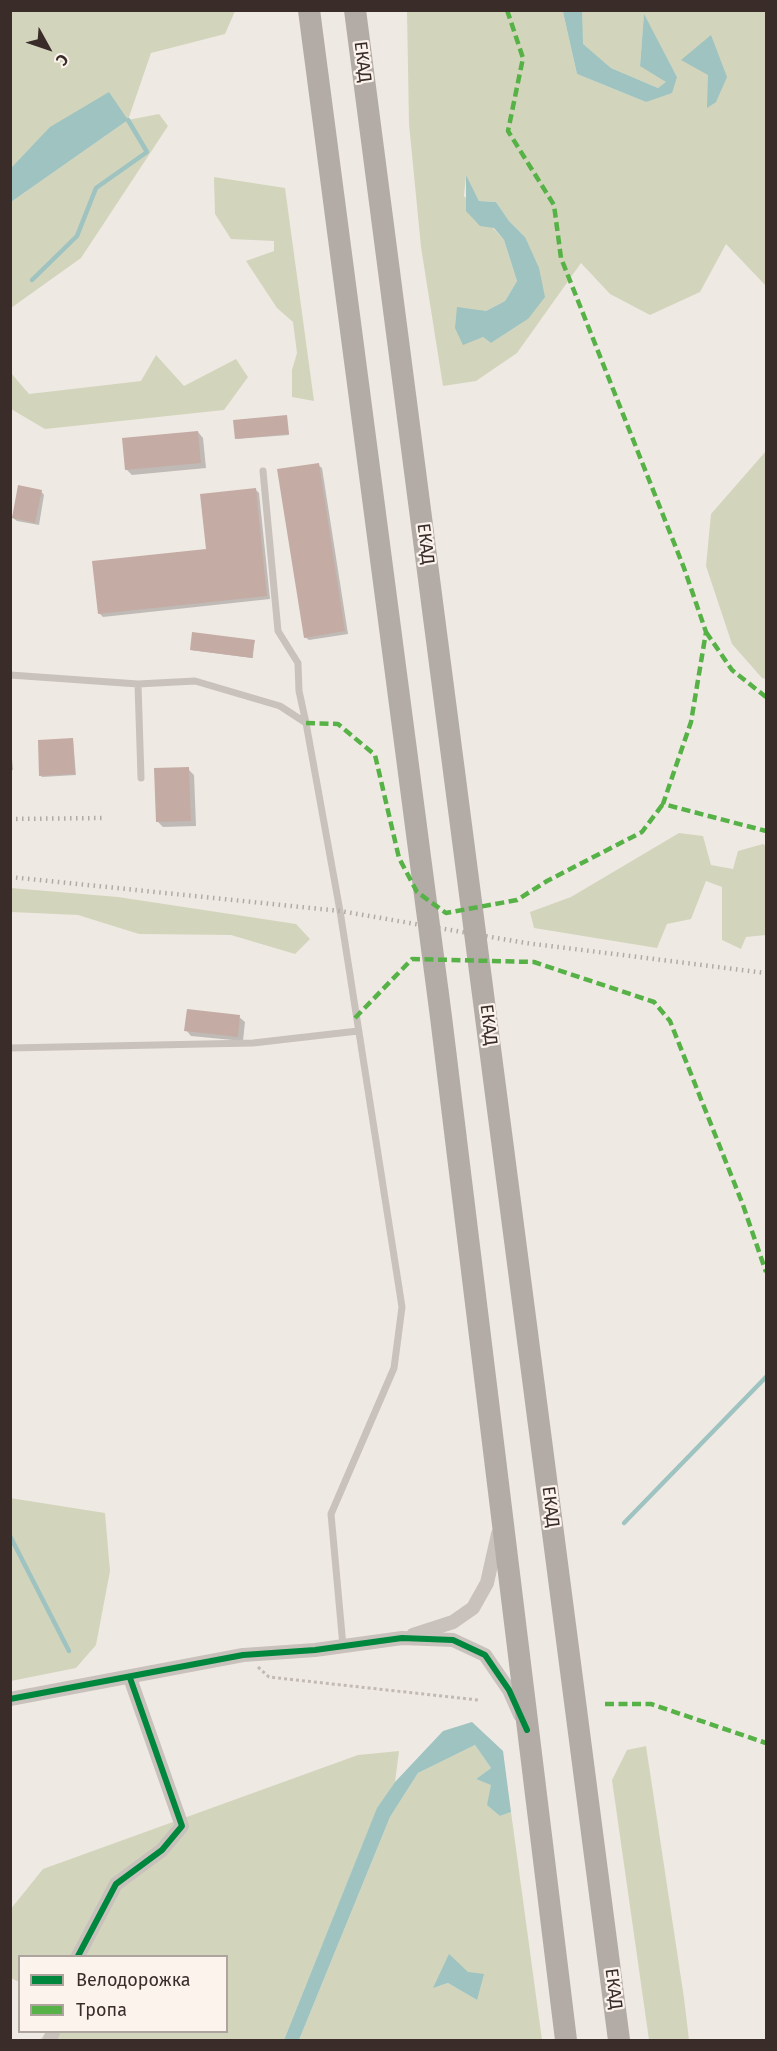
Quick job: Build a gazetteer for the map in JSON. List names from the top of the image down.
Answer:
{
  "streets": {
    "highway": ["ЕКАД"]
  },
  "legend": ["Велодорожка", "Тропа"],
  "north": "bottom right"
}
